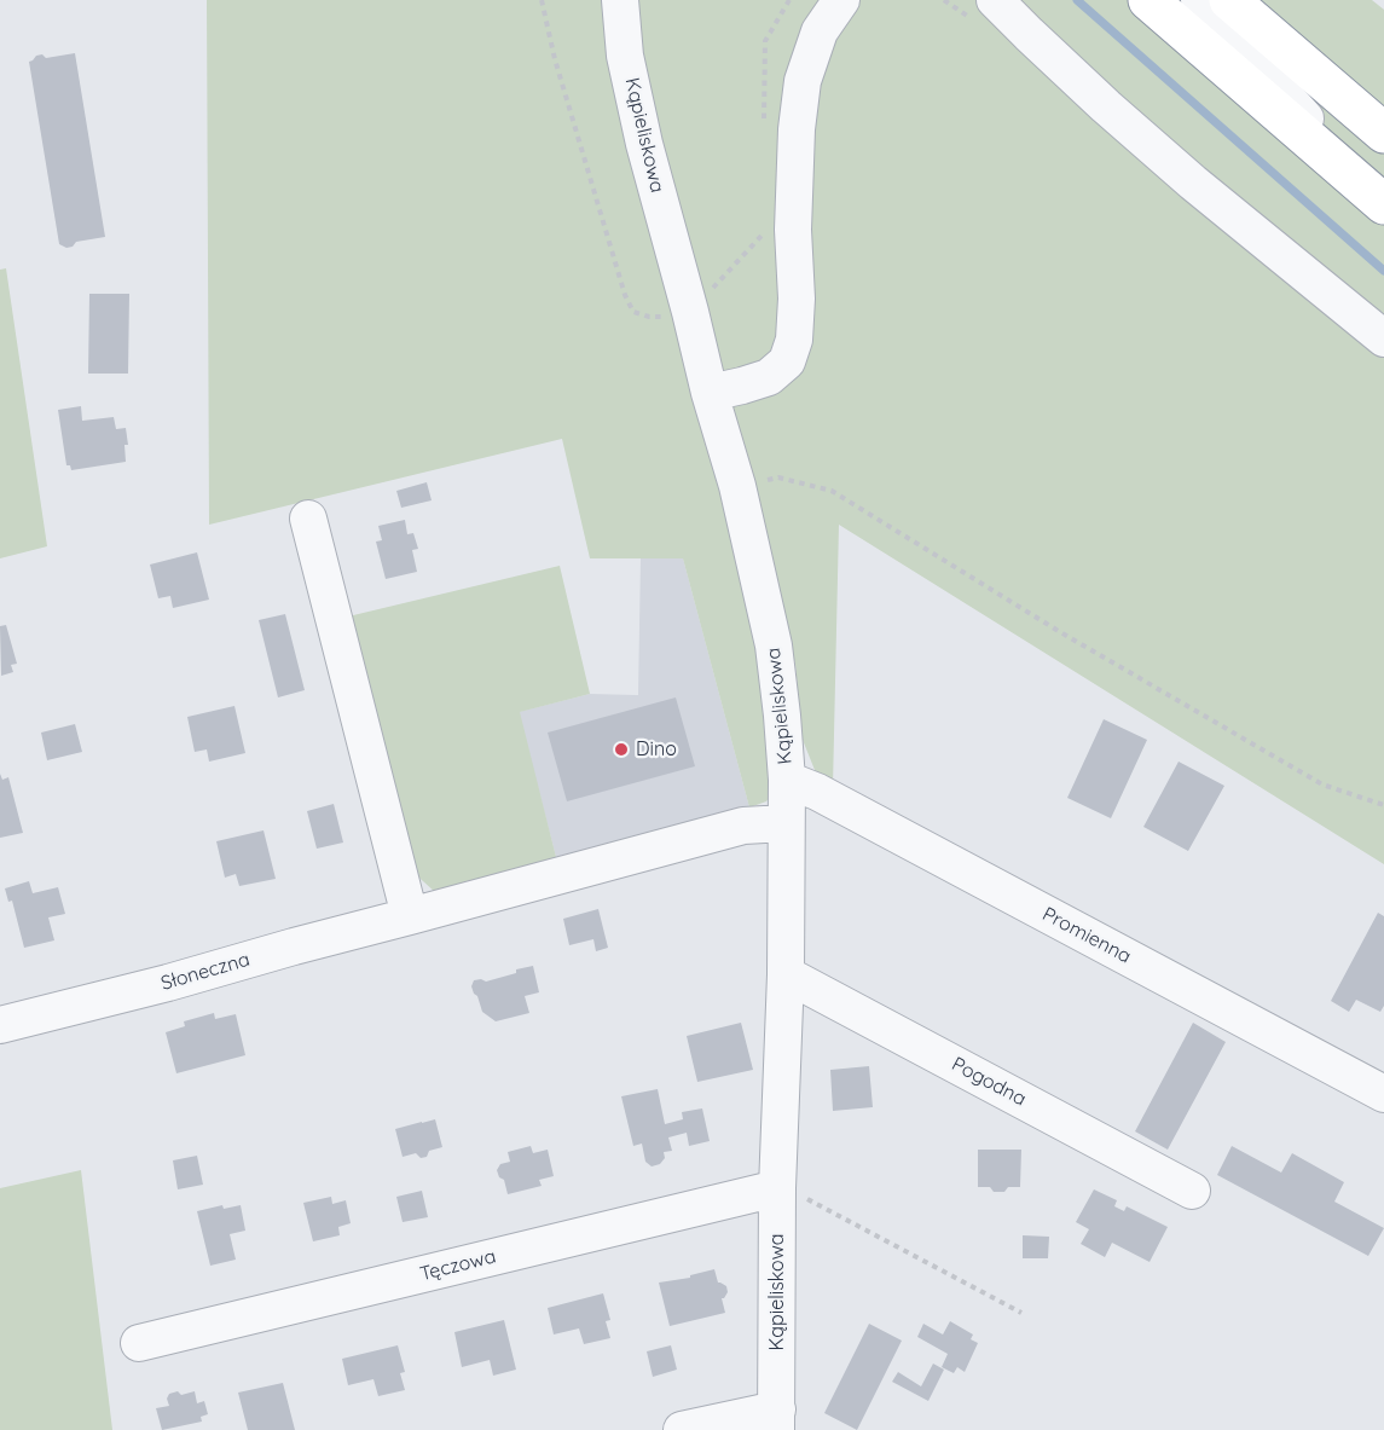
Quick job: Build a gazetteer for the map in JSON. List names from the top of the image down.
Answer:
{
  "streets": {
    "street": [
      "Kąpieliskowa",
      "Promienna",
      "Słoneczna",
      "Pogodna",
      "Tęczowa"
    ]
  },
  "crossings": [
    ["Kąpieliskowa", "Promienna"],
    ["Kąpieliskowa", "Słoneczna"],
    ["Kąpieliskowa", "Pogodna"],
    ["Kąpieliskowa", "Tęczowa"]
  ],
  "places": ["Dino"]
}
